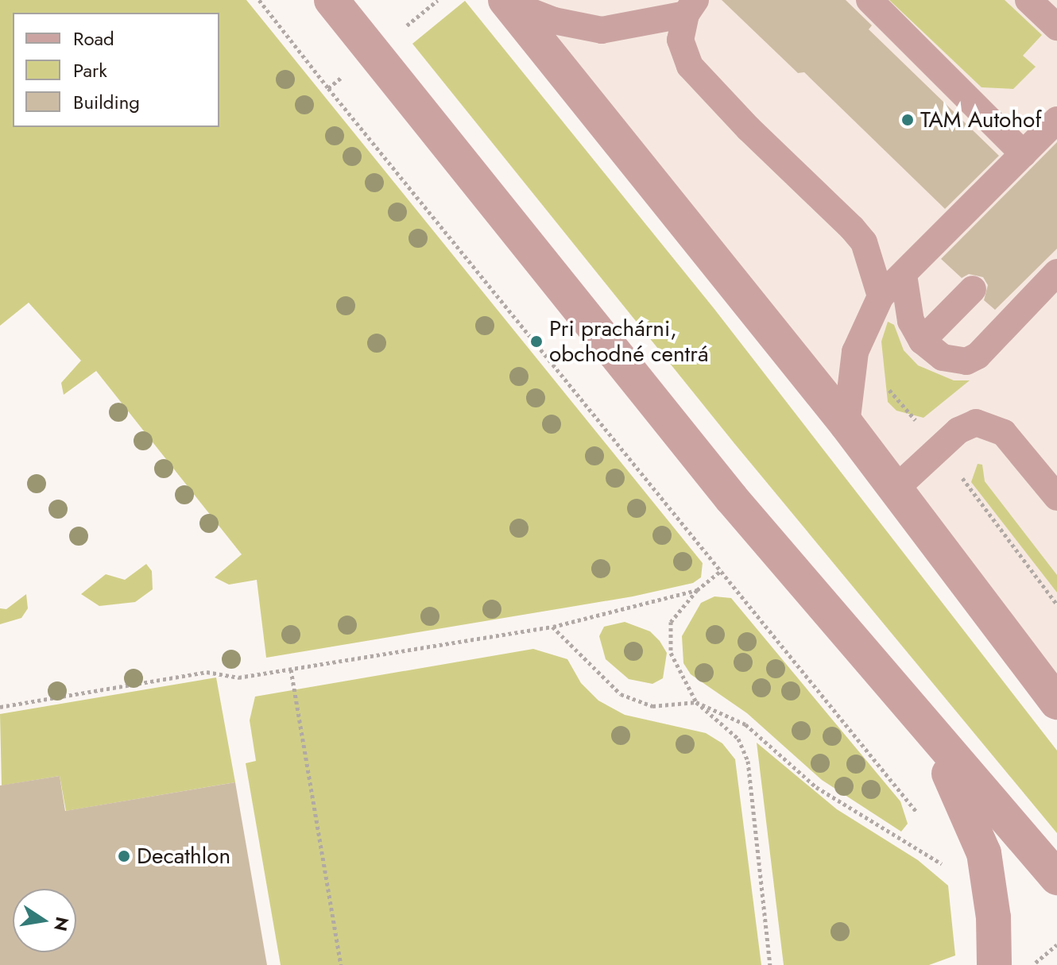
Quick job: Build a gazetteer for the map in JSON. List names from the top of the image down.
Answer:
{
  "places": ["TAM Autohof", "Pri prachárni, obchodné centrá", "Decathlon"],
  "legend": ["Road", "Park", "Building"],
  "north": "right"
}
